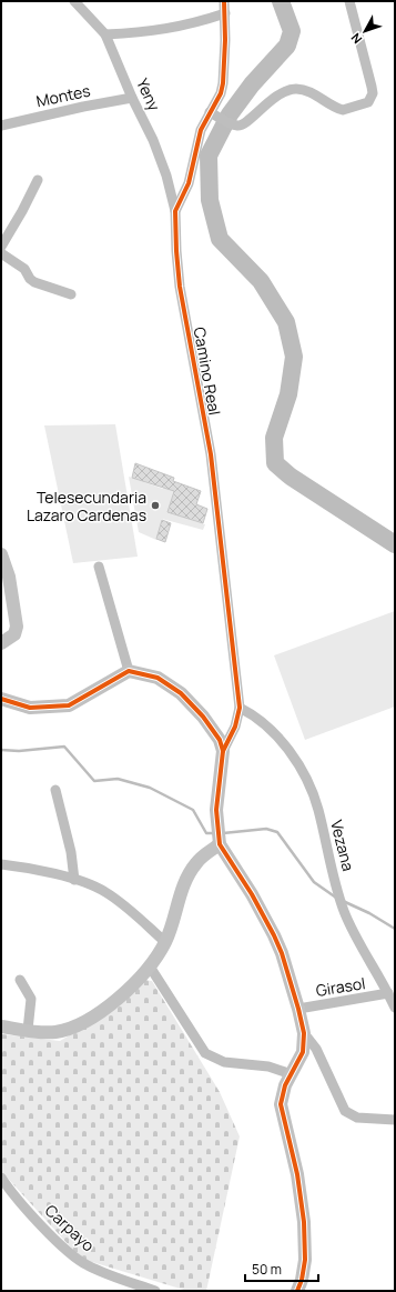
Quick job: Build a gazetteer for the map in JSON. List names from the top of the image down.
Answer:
{
  "streets": {
    "street": [
      "Yeny",
      "Montes",
      "Camino Real",
      "Vezana",
      "Girasol",
      "Carpayo"
    ]
  },
  "crossings": [
    ["Yeny", "Montes"],
    ["Yeny", "Camino Real"],
    ["Camino Real", "Vezana"],
    ["Vezana", "Girasol"]
  ],
  "places": ["Telesecundaria Lazaro Cardenas"],
  "scale_bar": "50 m",
  "north": "bottom left"
}
